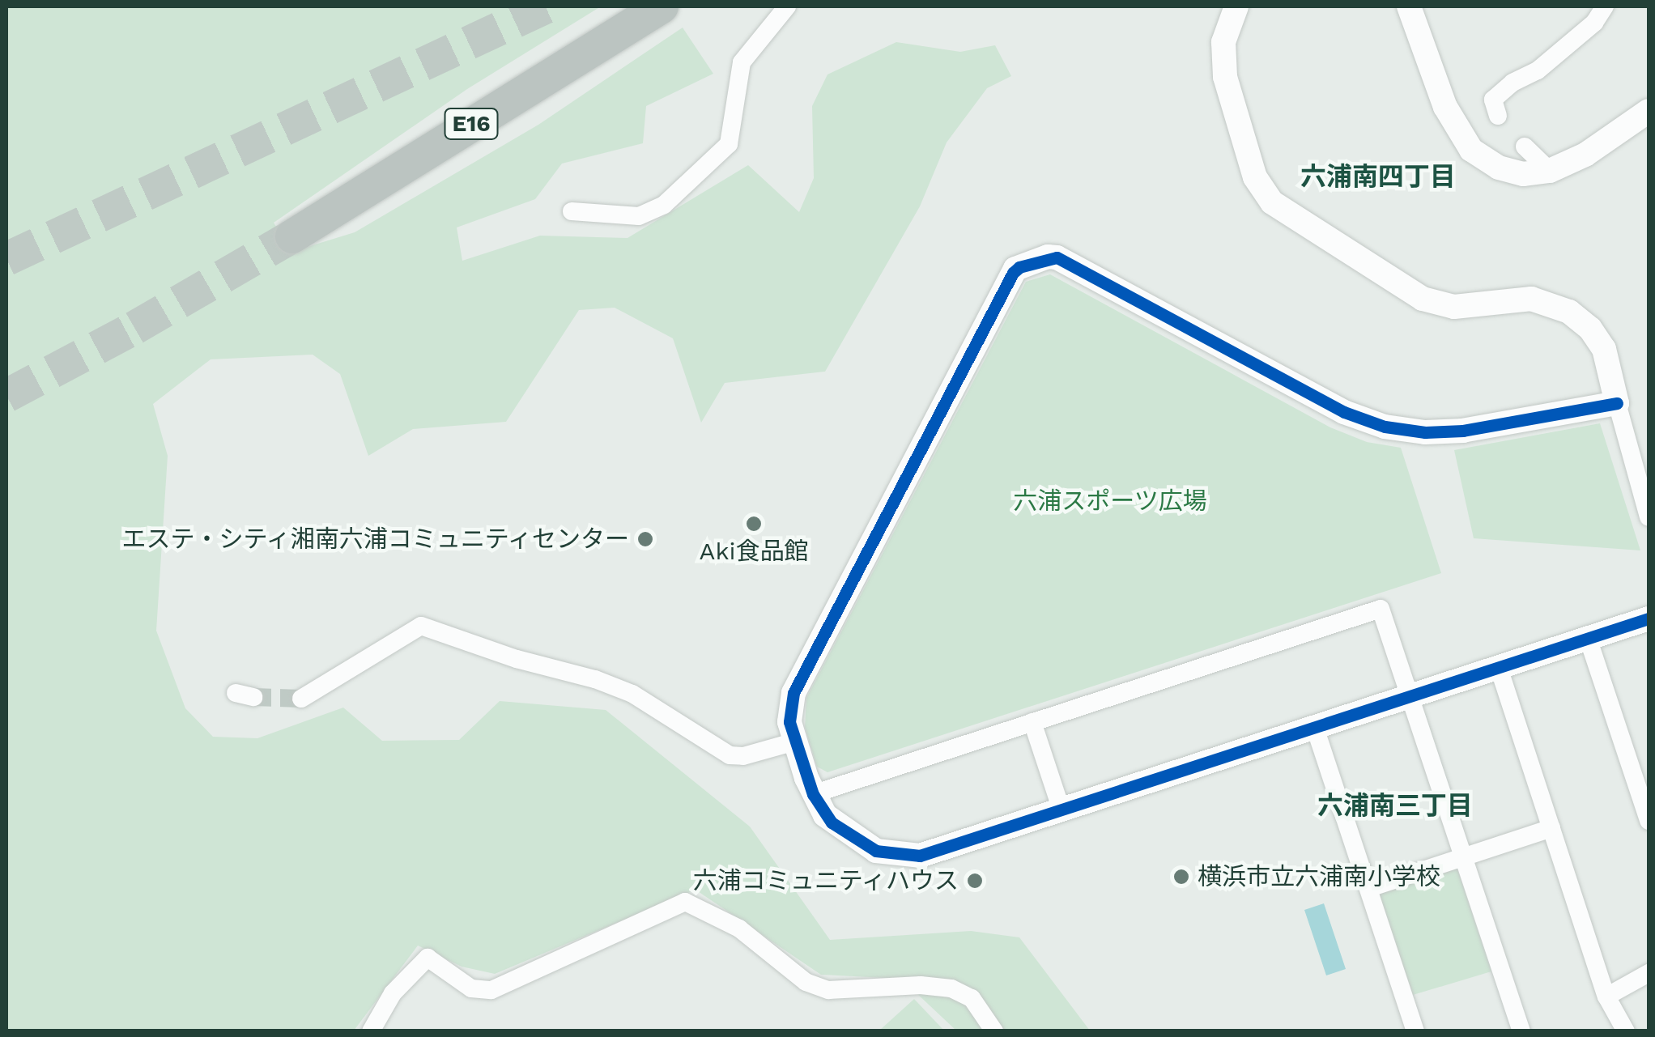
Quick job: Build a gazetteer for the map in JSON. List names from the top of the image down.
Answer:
{
  "streets": {
    "highway": ["E16"]
  },
  "districts": ["六浦南四丁目", "六浦南三丁目"],
  "parks": ["六浦スポーツ広場"],
  "places": [
    "Aki食品館",
    "エステ・シティ湘南六浦コミュニティセンター",
    "横浜市立六浦南小学校",
    "六浦コミュニティハウス"
  ]
}
